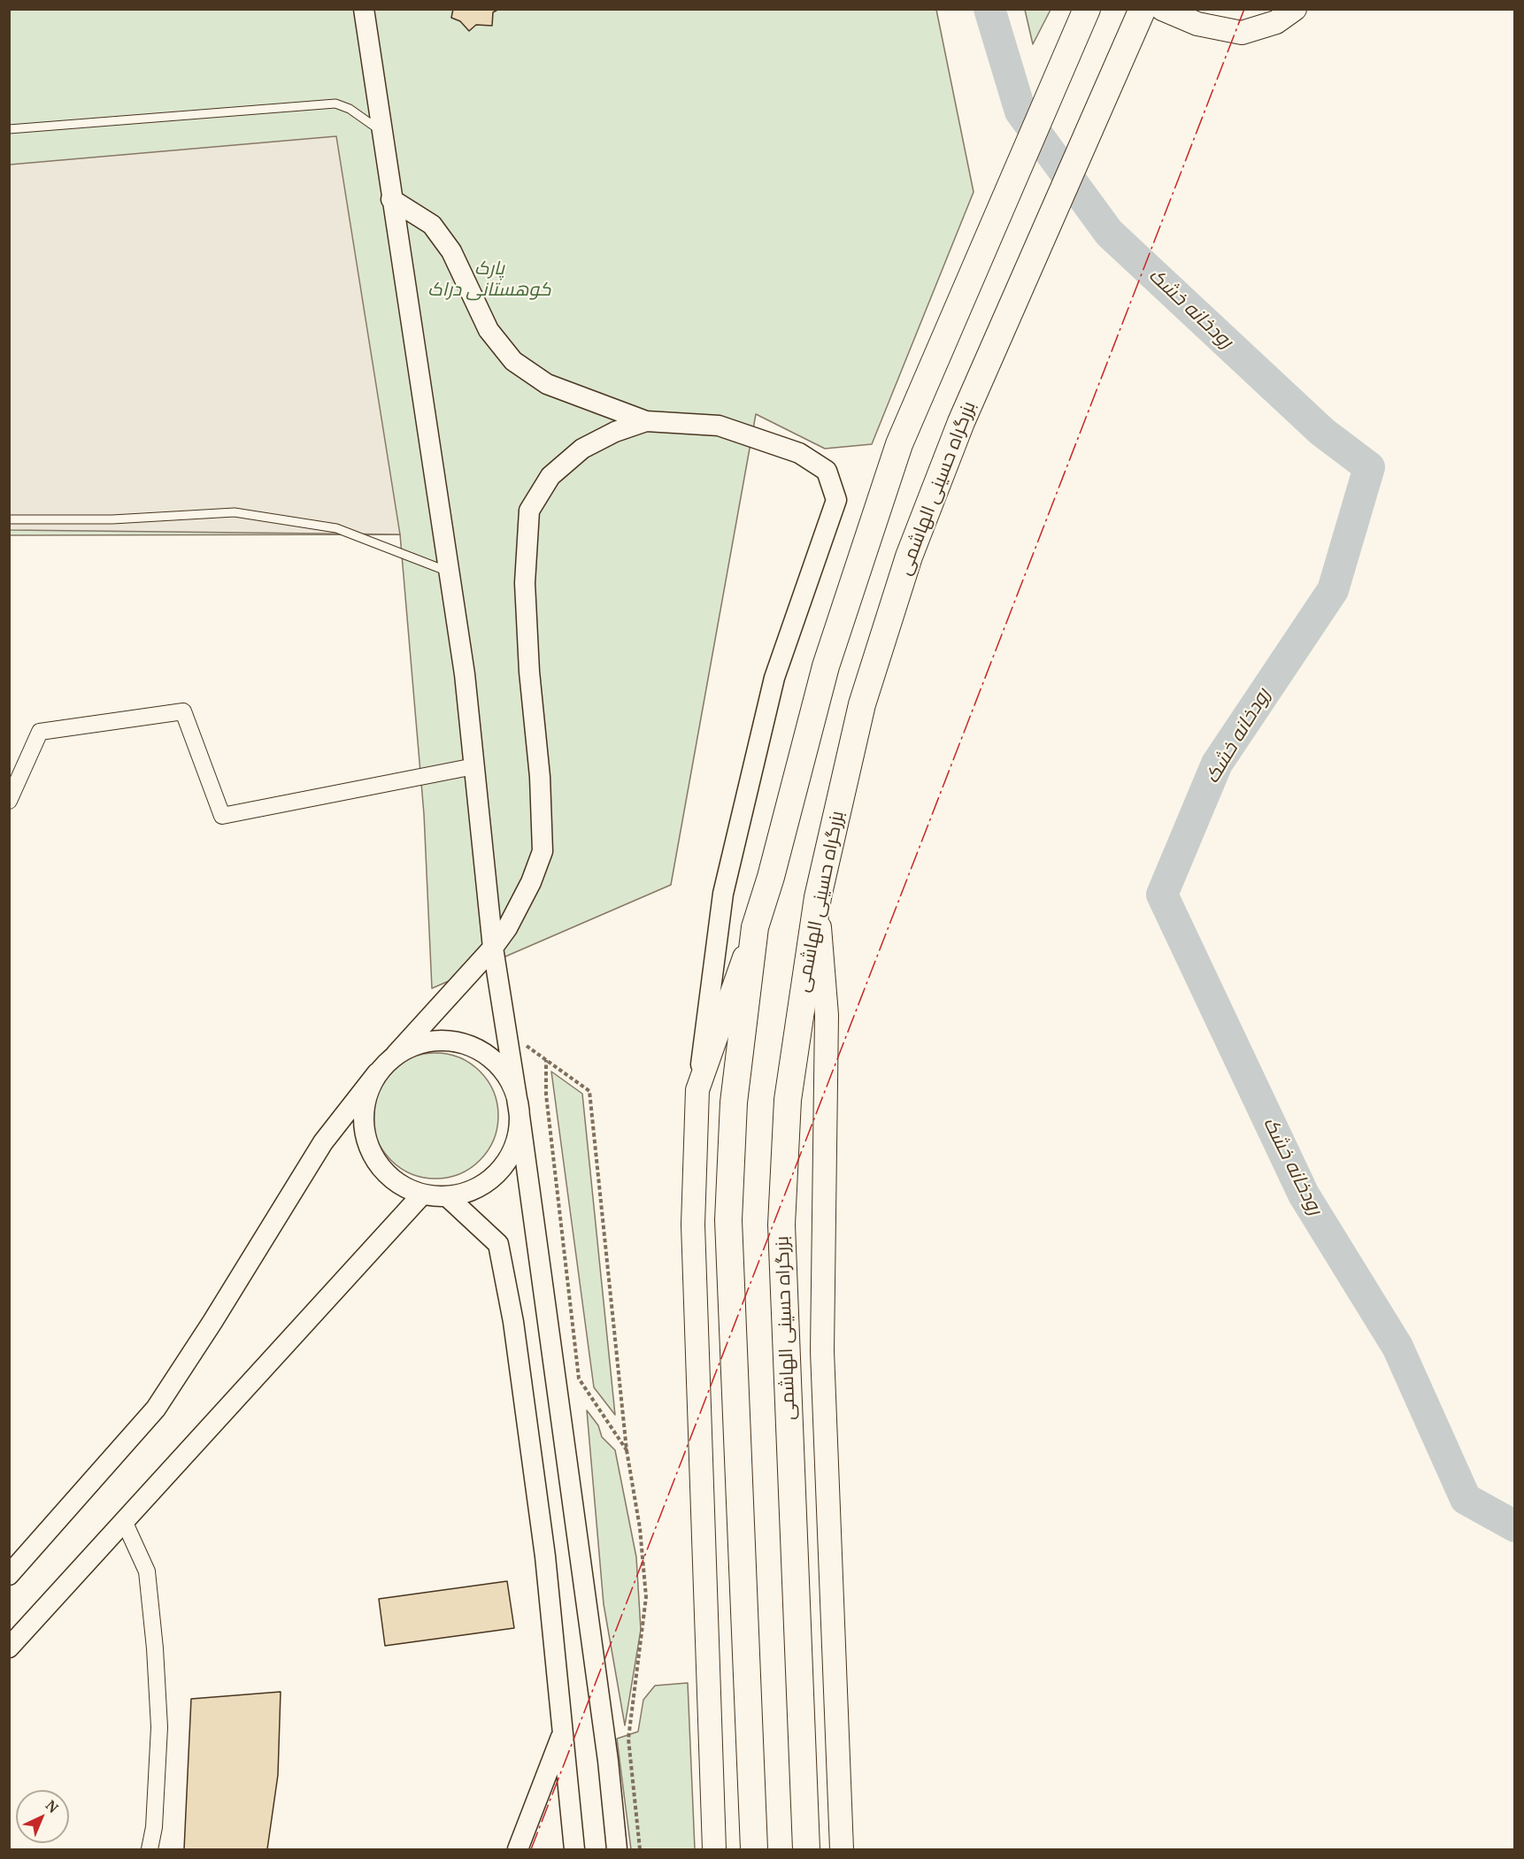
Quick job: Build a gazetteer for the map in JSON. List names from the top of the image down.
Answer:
{
  "streets": {
    "highway": ["بزرگراه حسینی الهاشمی"]
  },
  "water": ["رودخانه خشک"],
  "parks": ["پارک کوهستانی دراک"],
  "north": "top right"
}
